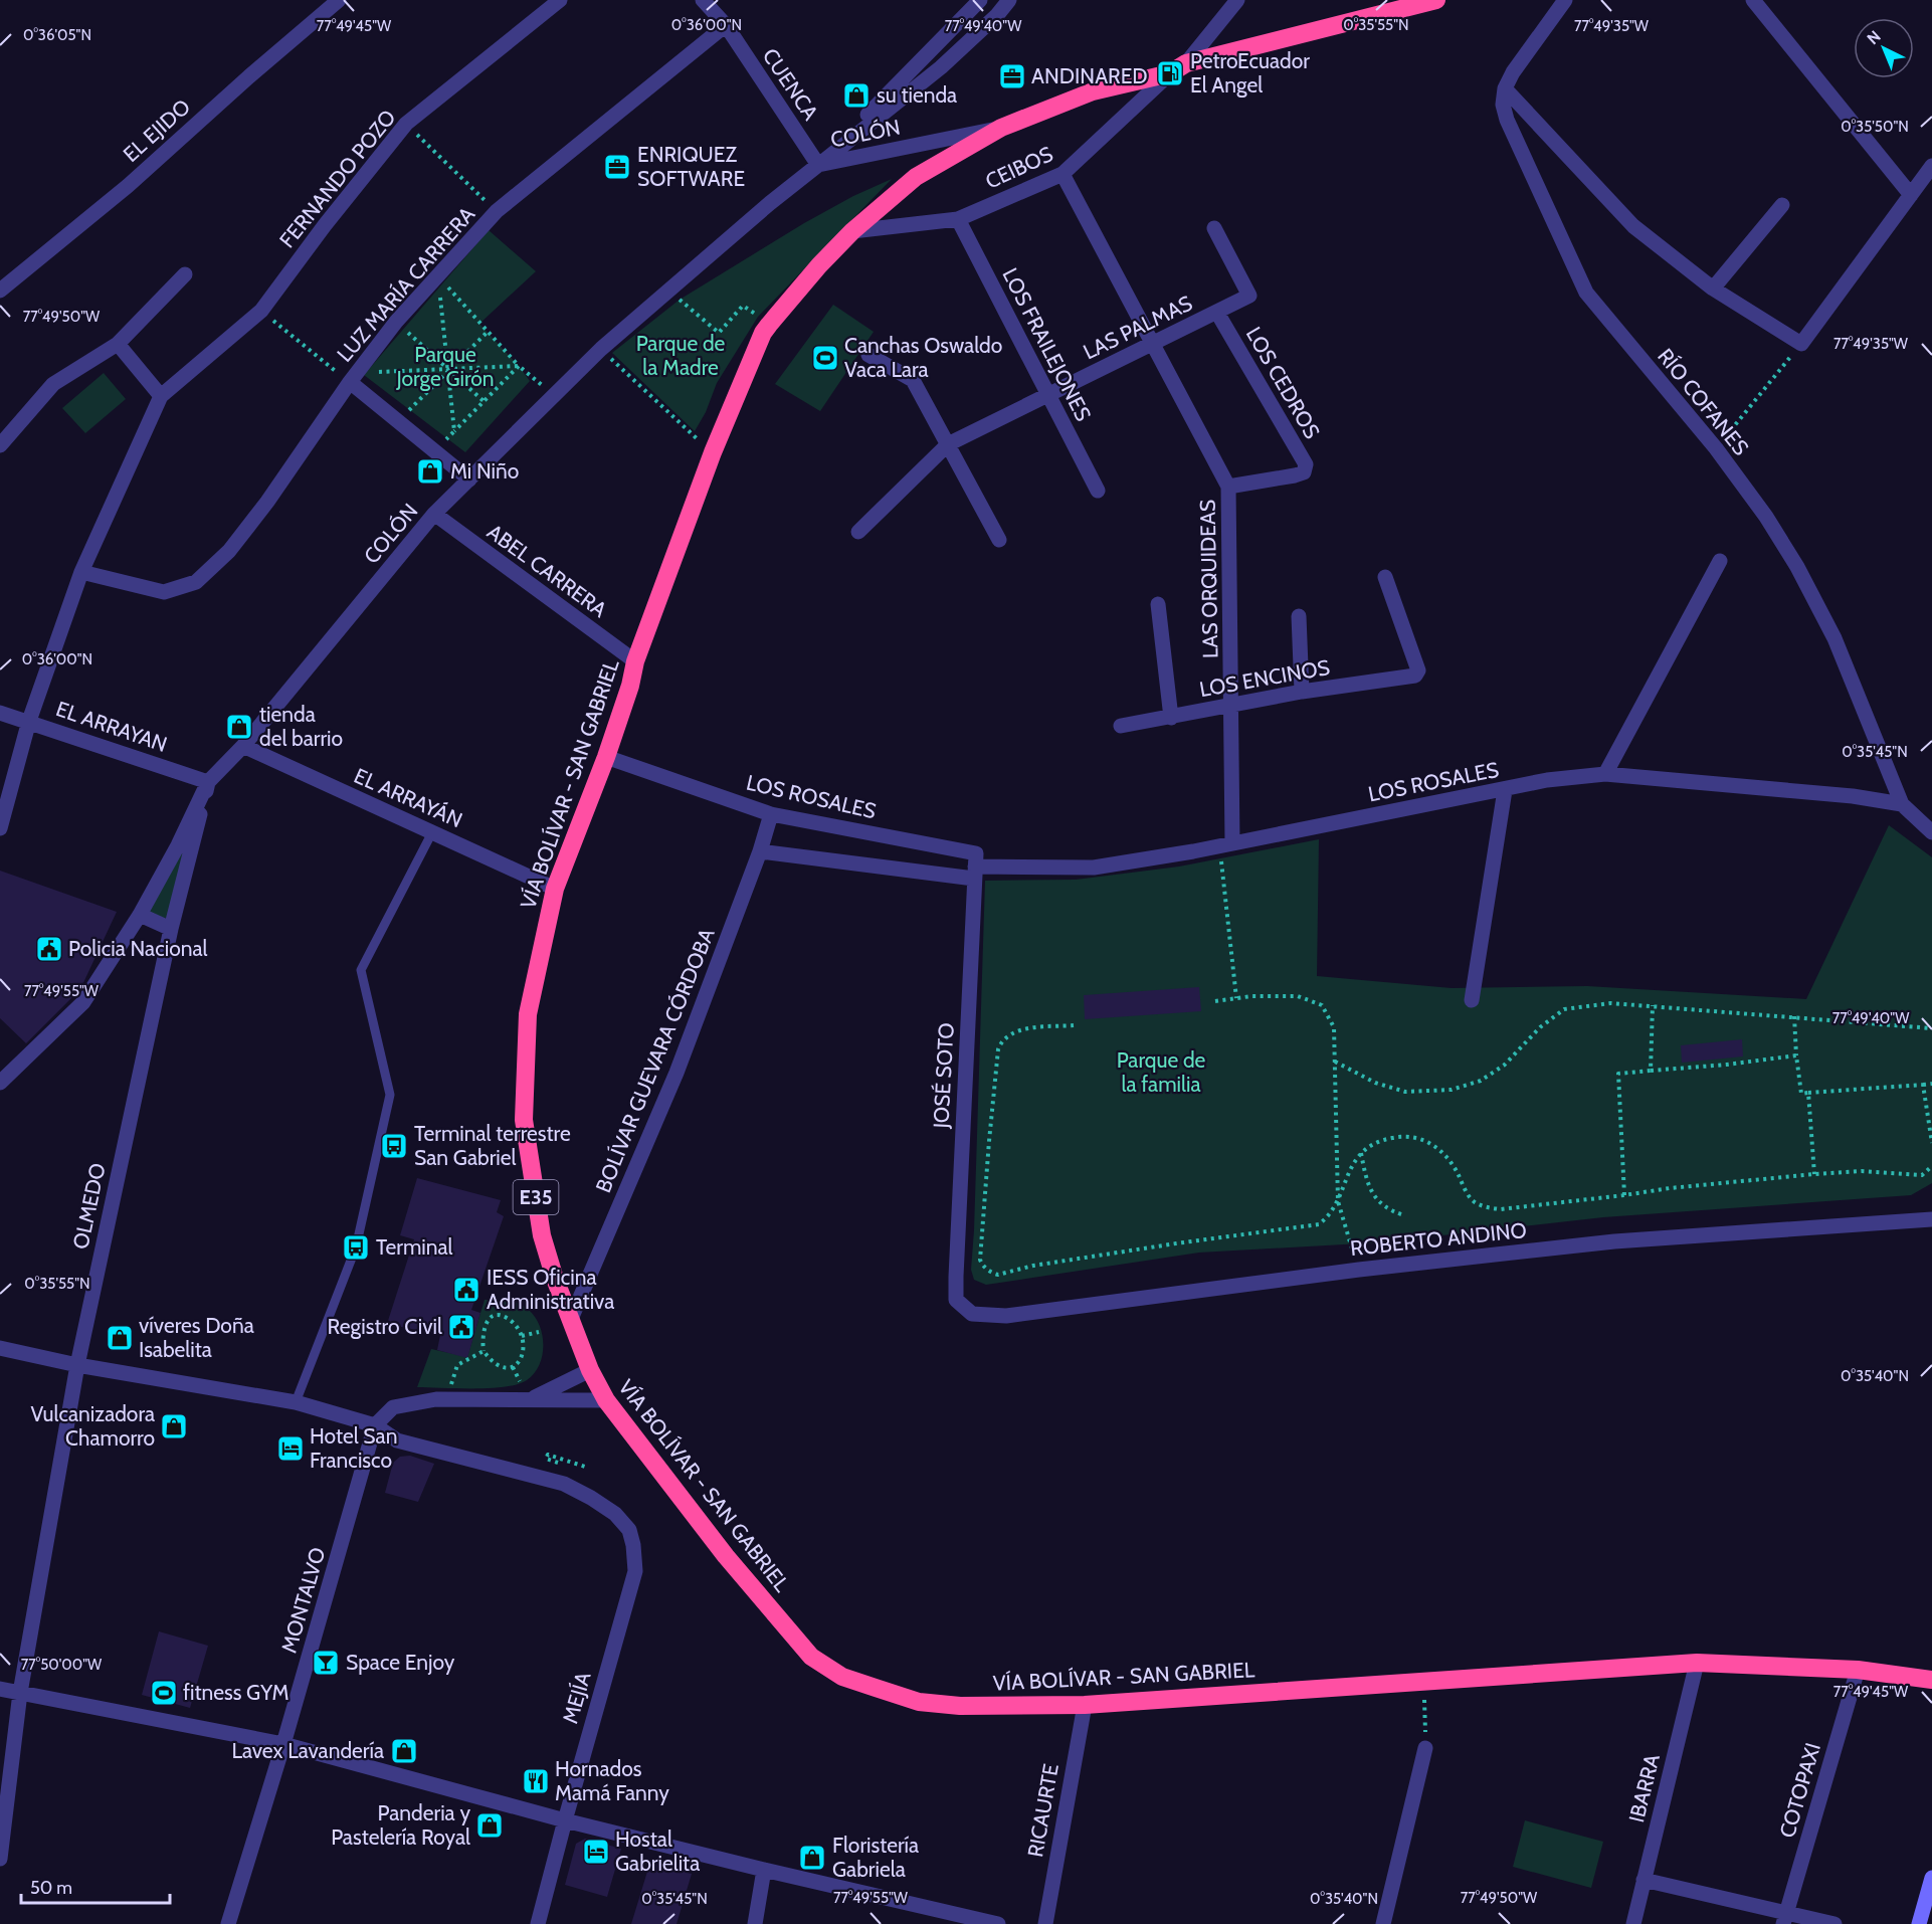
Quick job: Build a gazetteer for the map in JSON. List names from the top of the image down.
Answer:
{
  "streets": {
    "highway": ["VÍA BOLÍVAR - SAN GABRIEL", "E35"],
    "street": [
      "CUENCA",
      "EL EJIDO",
      "COLÓN",
      "CEIBOS",
      "FERNANDO POZO",
      "LUZ MARÍA CARRERA",
      "LAS PALMAS",
      "LOS FRAILEJONES",
      "LOS CEDROS",
      "RÍO COFANES",
      "ABEL CARRERA",
      "LAS ORQUIDEAS",
      "LOS ENCINOS",
      "EL ARRAYAN",
      "LOS ROSALES",
      "EL ARRAYÁN",
      "BOLÍVAR GUEVARA CÓRDOBA",
      "JOSÉ SOTO",
      "OLMEDO",
      "ROBERTO ANDINO",
      "MONTALVO",
      "MEJÍA",
      "IBARRA",
      "COTOPAXI",
      "RICAURTE"
    ]
  },
  "crossings": [
    ["CUENCA", "COLÓN"],
    ["CUENCA", "LUZ MARÍA CARRERA"],
    ["COLÓN", "ABEL CARRERA"],
    ["COLÓN", "EL ARRAYAN"],
    ["COLÓN", "VÍA BOLÍVAR - SAN GABRIEL"],
    ["COLÓN", "EL ARRAYÁN"],
    ["COLÓN", "OLMEDO"],
    ["CEIBOS", "LOS FRAILEJONES"],
    ["CEIBOS", "LAS ORQUIDEAS"],
    ["CEIBOS", "VÍA BOLÍVAR - SAN GABRIEL"],
    ["FERNANDO POZO", "LUZ MARÍA CARRERA"],
    ["FERNANDO POZO", "EL ARRAYAN"],
    ["LAS PALMAS", "LOS FRAILEJONES"],
    ["LAS PALMAS", "LOS CEDROS"],
    ["LAS PALMAS", "LAS ORQUIDEAS"],
    ["LOS CEDROS", "LAS ORQUIDEAS"],
    ["RÍO COFANES", "LOS ROSALES"],
    ["ABEL CARRERA", "VÍA BOLÍVAR - SAN GABRIEL"],
    ["LAS ORQUIDEAS", "LOS ENCINOS"],
    ["LAS ORQUIDEAS", "LOS ROSALES"],
    ["EL ARRAYAN", "OLMEDO"],
    ["LOS ROSALES", "VÍA BOLÍVAR - SAN GABRIEL"],
    ["LOS ROSALES", "BOLÍVAR GUEVARA CÓRDOBA"],
    ["LOS ROSALES", "JOSÉ SOTO"],
    ["VÍA BOLÍVAR - SAN GABRIEL", "EL ARRAYÁN"],
    ["VÍA BOLÍVAR - SAN GABRIEL", "BOLÍVAR GUEVARA CÓRDOBA"],
    ["VÍA BOLÍVAR - SAN GABRIEL", "IBARRA"],
    ["VÍA BOLÍVAR - SAN GABRIEL", "COTOPAXI"],
    ["VÍA BOLÍVAR - SAN GABRIEL", "RICAURTE"],
    ["JOSÉ SOTO", "ROBERTO ANDINO"],
    ["OLMEDO", "MEJÍA"],
    ["MONTALVO", "MEJÍA"]
  ],
  "parks": ["Parque de la Madre", "Parque Jorge Girón", "Parque de la familia"],
  "places": {
    "fuel station": ["PetroEcuador El Angel"],
    "office": ["ANDINARED", "ENRIQUEZ SOFTWARE"],
    "shop": [
      "su tienda",
      "Mi Niño",
      "tienda del barrio",
      "víveres Doña Isabelita",
      "Vulcanizadora Chamorro",
      "Lavex Lavandería",
      "Panderia y Pastelería Royal",
      "Floristería Gabriela"
    ],
    "sports": ["Canchas Oswaldo Vaca Lara", "fitness GYM"],
    "public building": ["Policia Nacional", "IESS Oficina Administrativa", "Registro Civil"],
    "bus stop": ["Terminal terrestre San Gabriel", "Terminal"],
    "hotel": ["Hotel San Francisco", "Hostal Gabrielita"],
    "bar": ["Space Enjoy"],
    "restaurant": ["Hornados Mamá Fanny"]
  },
  "scale_bar": "50 m",
  "north": "top left",
  "coordinates": [
    "0°36'00\"N",
    "0°35'55\"N",
    "77°49'45\"W",
    "77°49'40\"W",
    "77°49'35\"W",
    "0°36'05\"N",
    "0°35'50\"N",
    "77°49'50\"W",
    "0°35'45\"N",
    "77°49'55\"W",
    "0°35'40\"N",
    "77°50'00\"W"
  ]
}
